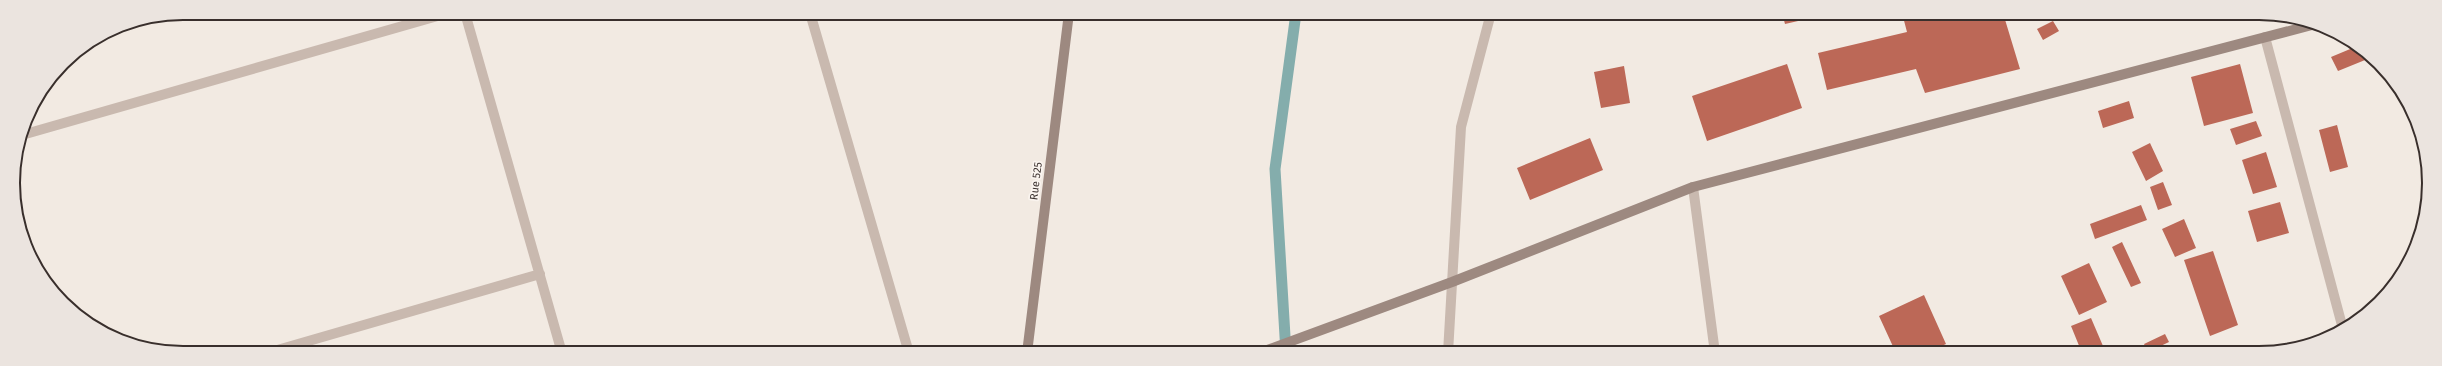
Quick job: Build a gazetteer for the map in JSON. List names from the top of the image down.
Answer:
{
  "streets": {
    "street": ["Rue 525"]
  }
}
